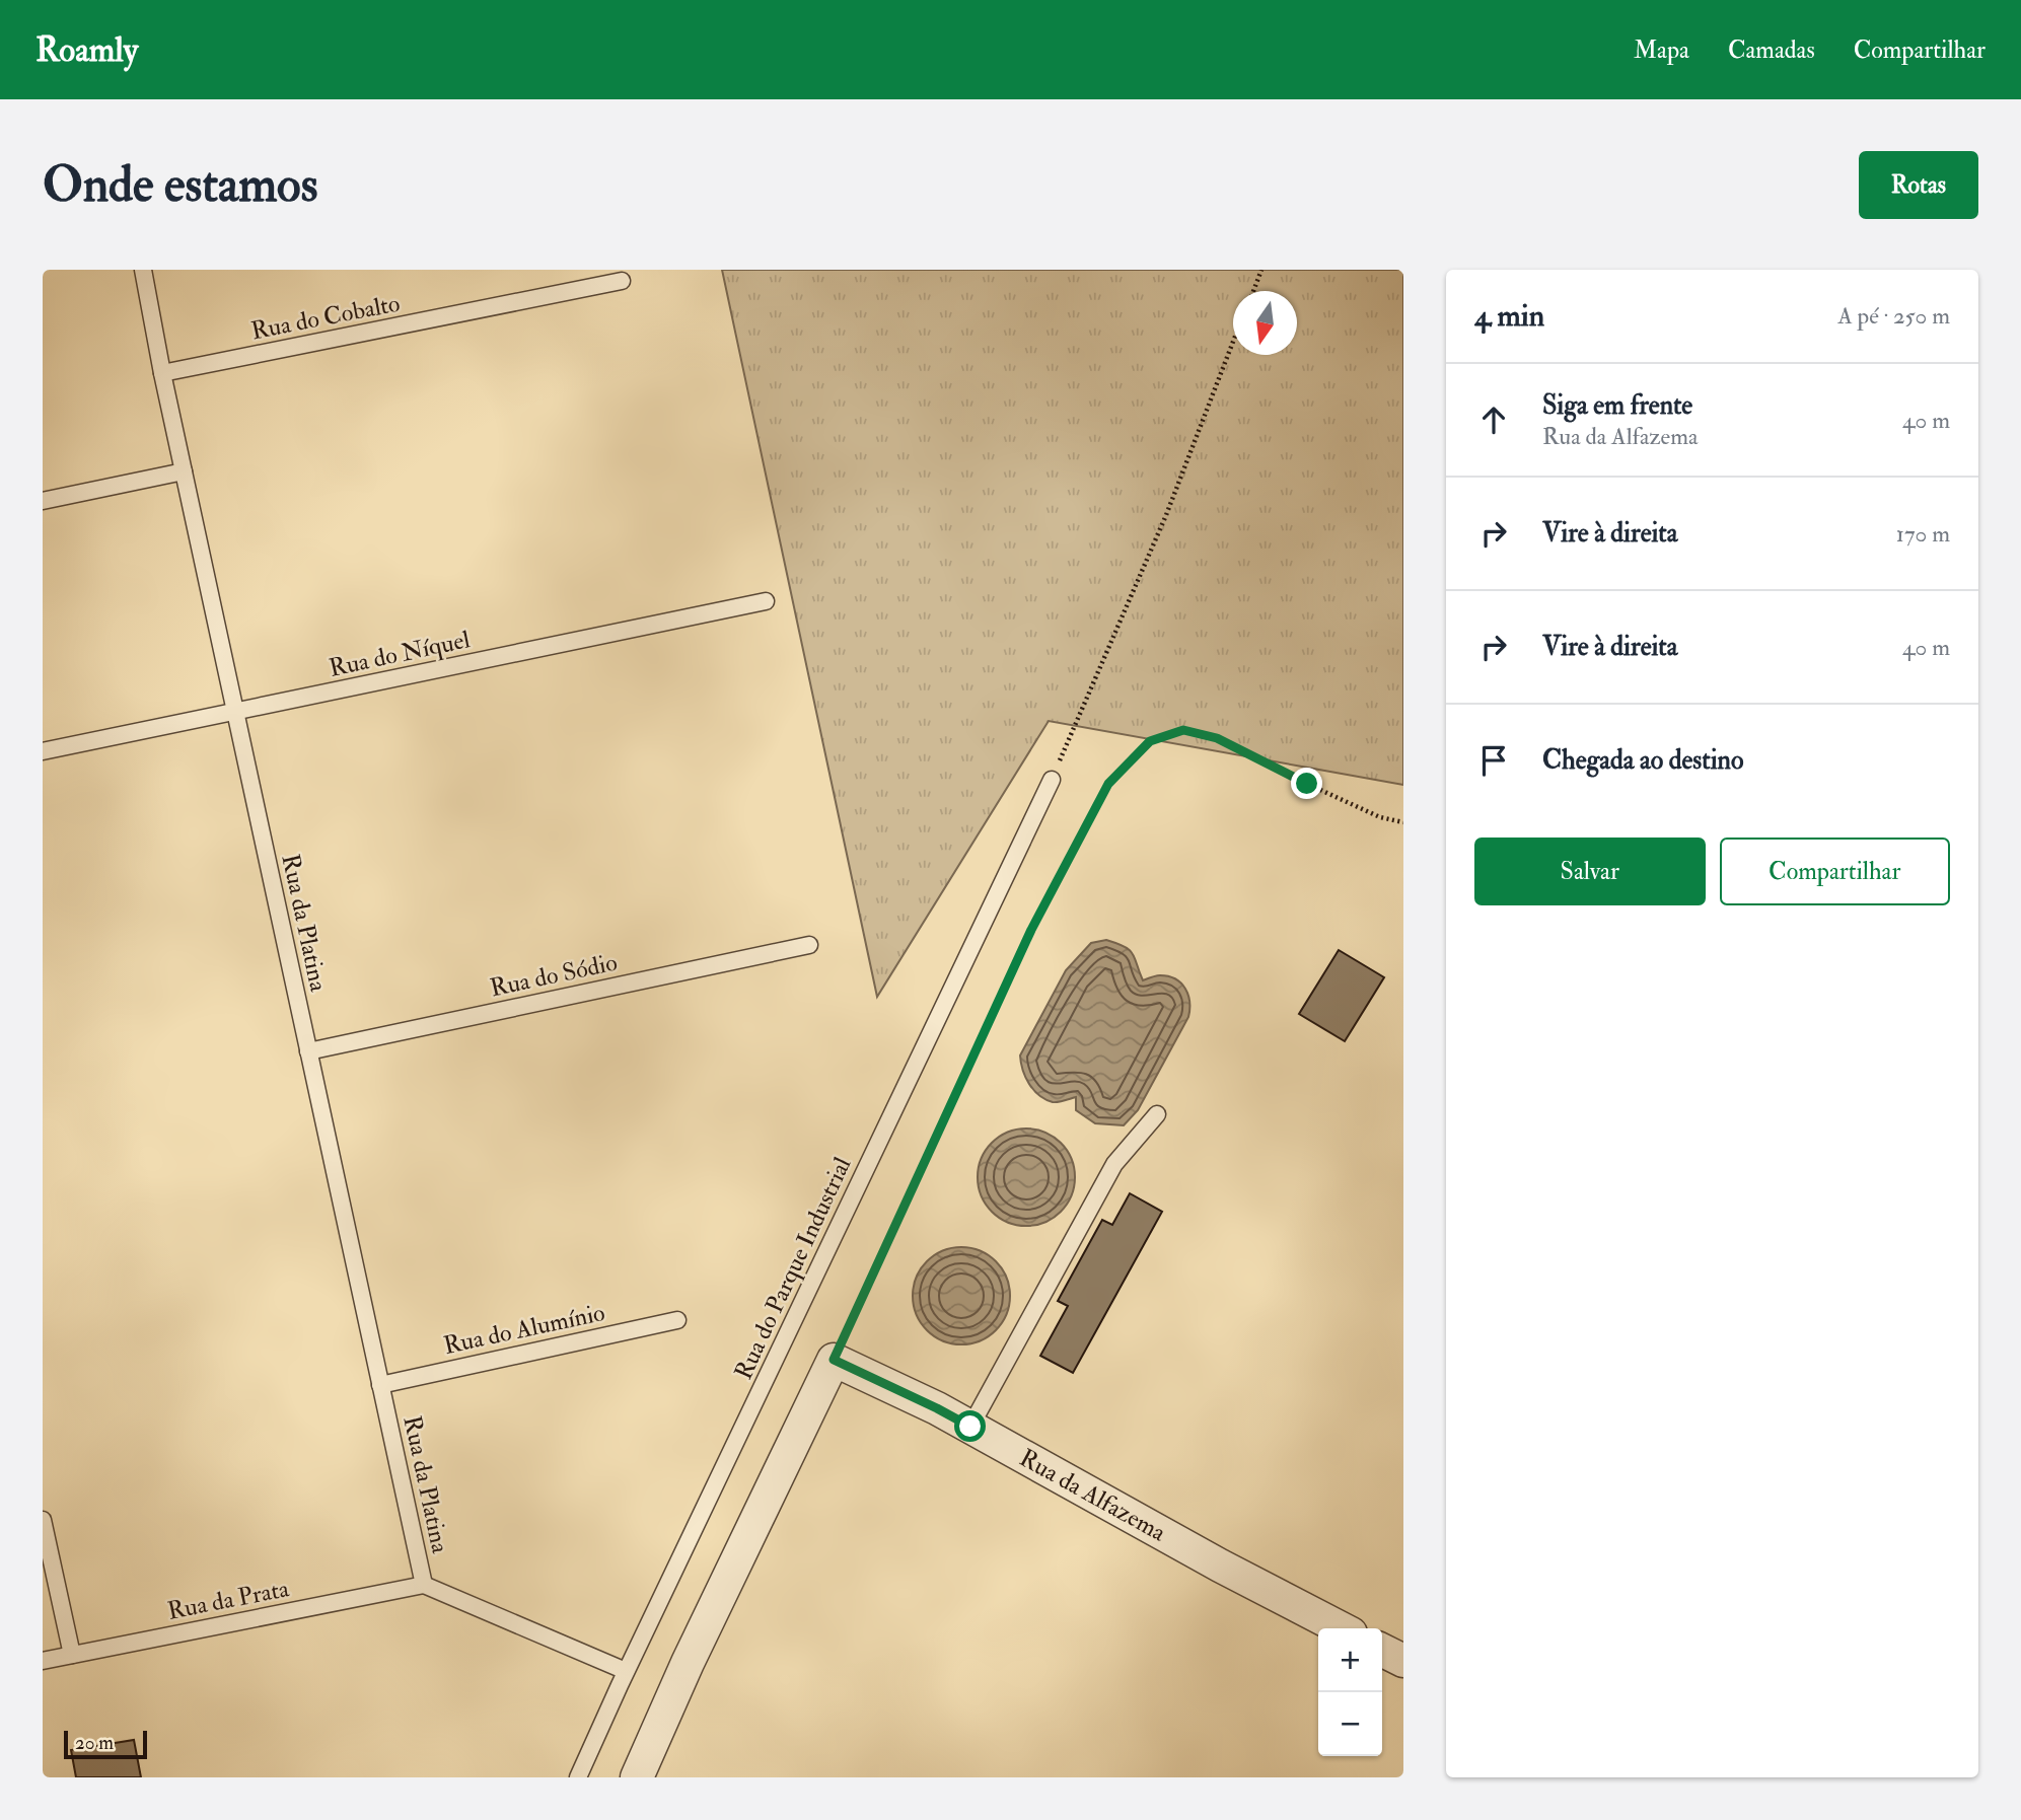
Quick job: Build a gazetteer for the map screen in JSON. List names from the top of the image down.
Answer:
{
  "streets": {
    "street": ["Rua da Alfazema"],
    "lane": [
      "Rua do Cobalto",
      "Rua do Níquel",
      "Rua da Platina",
      "Rua do Sódio",
      "Rua do Parque Industrial",
      "Rua do Alumínio",
      "Rua da Prata"
    ]
  },
  "crossings": [
    ["Rua do Cobalto", "Rua da Platina"],
    ["Rua do Níquel", "Rua da Platina"],
    ["Rua da Platina", "Rua do Sódio"],
    ["Rua da Platina", "Rua do Alumínio"],
    ["Rua da Platina", "Rua da Prata"]
  ],
  "scale_bar": "20 m",
  "north": "bottom",
  "page": {
    "header": "Roamly",
    "nav": ["Mapa", "Camadas", "Compartilhar"],
    "buttons": [
      "Rotas",
      ["Salvar", "Compartilhar"]
    ],
    "title": "Onde estamos",
    "heading": ["4 min", "A pé · 250 m"],
    "list": [
      ["Siga em frente", "Rua da Alfazema", "40 m"],
      ["Vire à direita", "170 m"],
      ["Vire à direita", "40 m"],
      "Chegada ao destino"
    ],
    "map_buttons": ["+", "−"],
    "scale": "20 m"
  }
}
